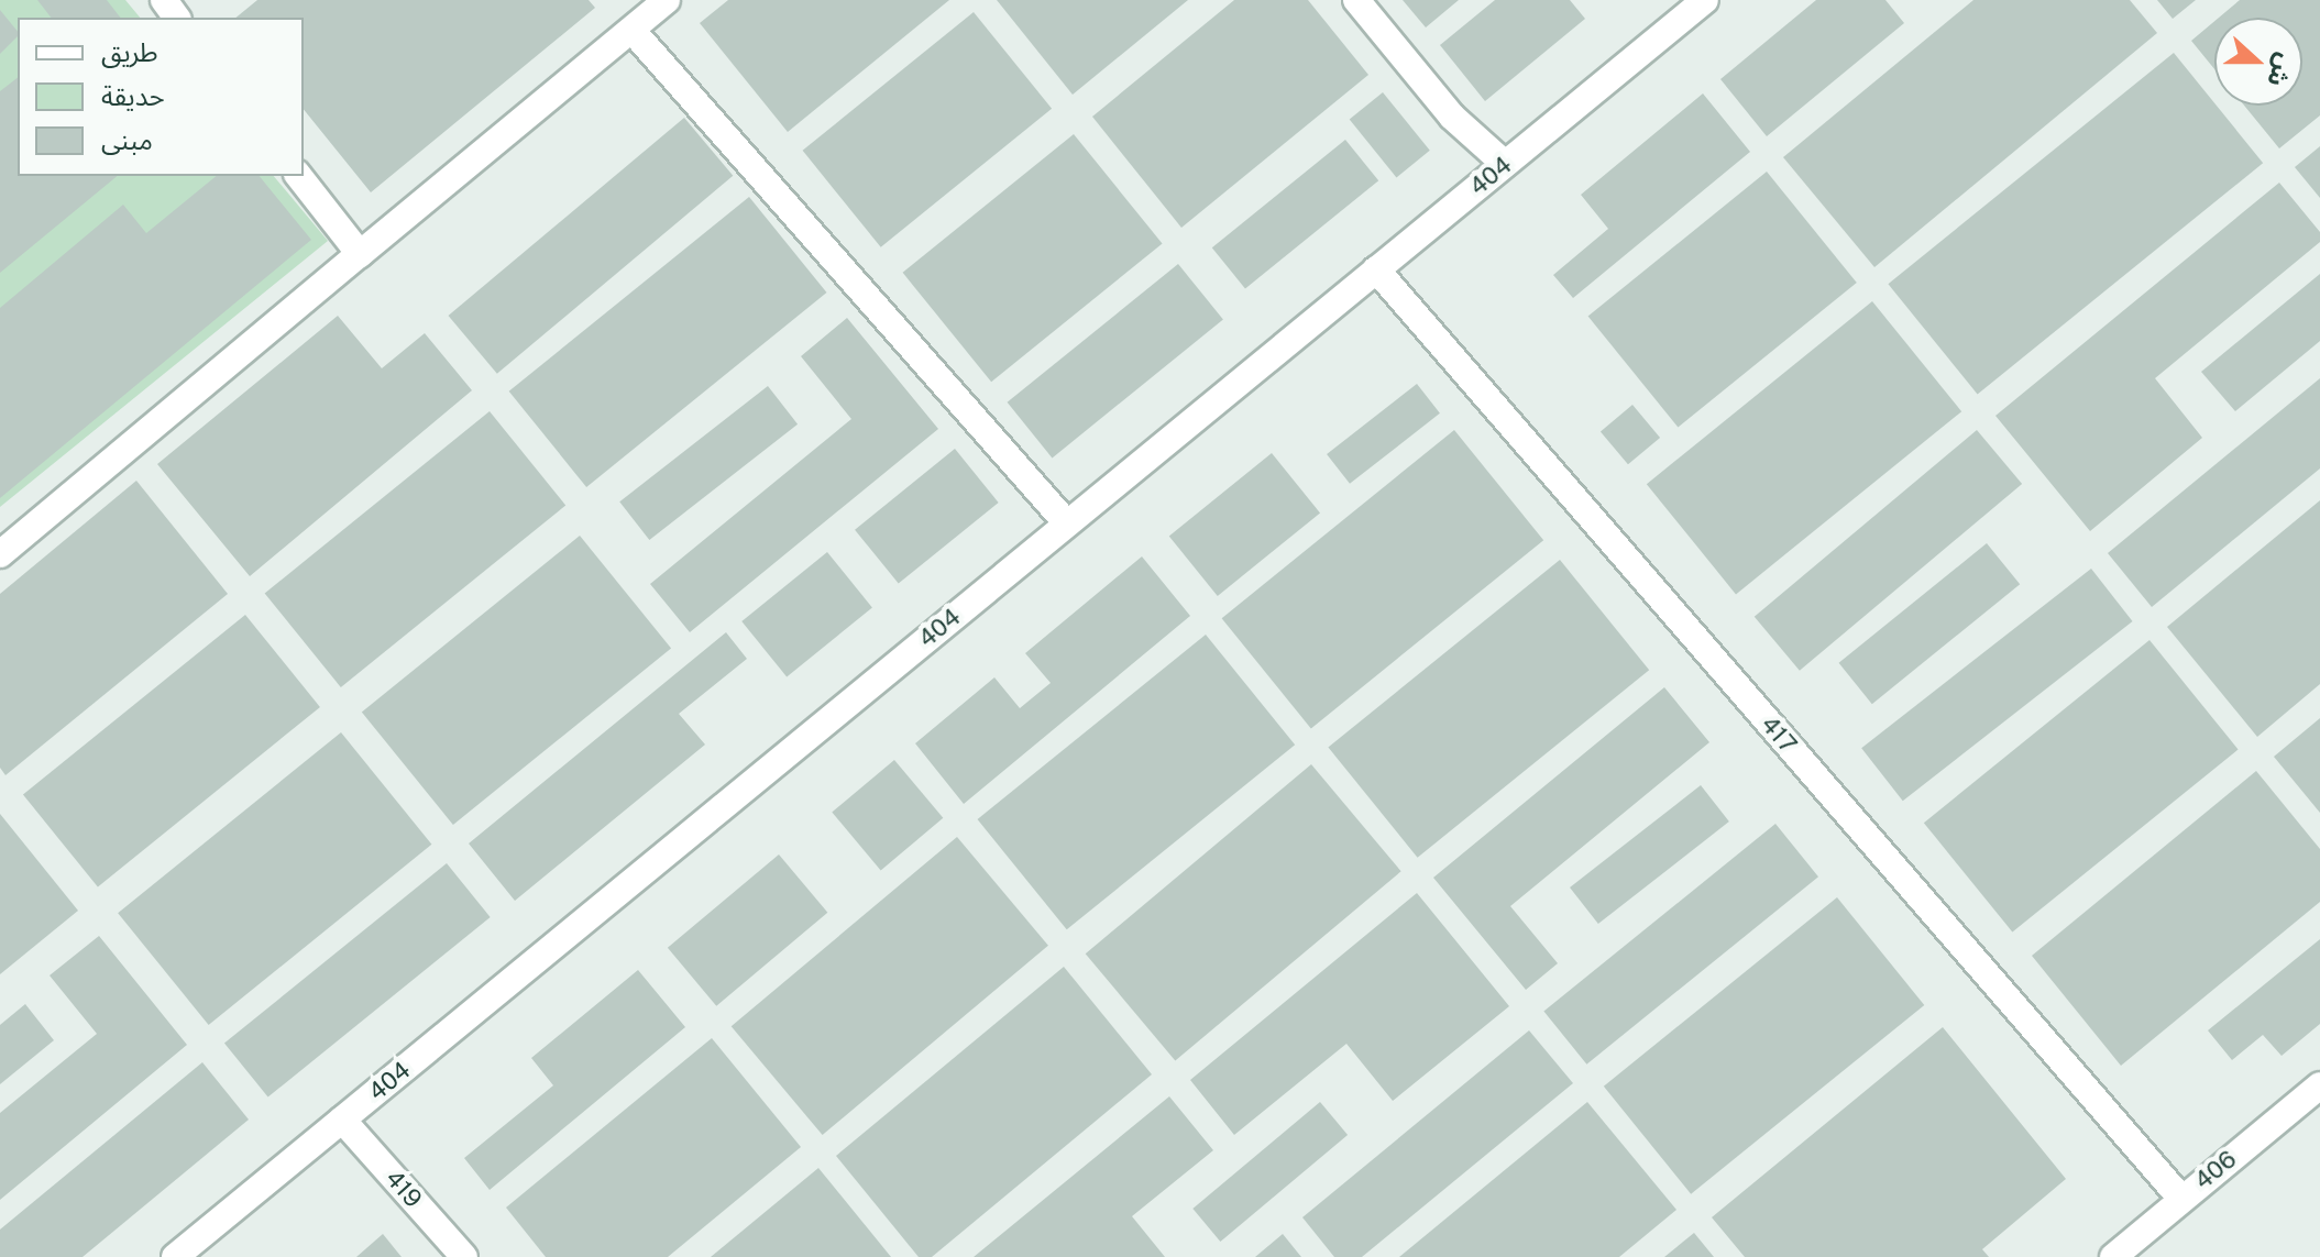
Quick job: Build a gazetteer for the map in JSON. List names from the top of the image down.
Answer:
{
  "streets": {
    "street": [
      "404",
      "417",
      "406",
      "419"
    ]
  },
  "crossings": [
    ["404", "417"],
    ["404", "419"],
    ["417", "406"]
  ],
  "legend": ["طريق", "حديقة", "مبنى"],
  "north": "right"
}
